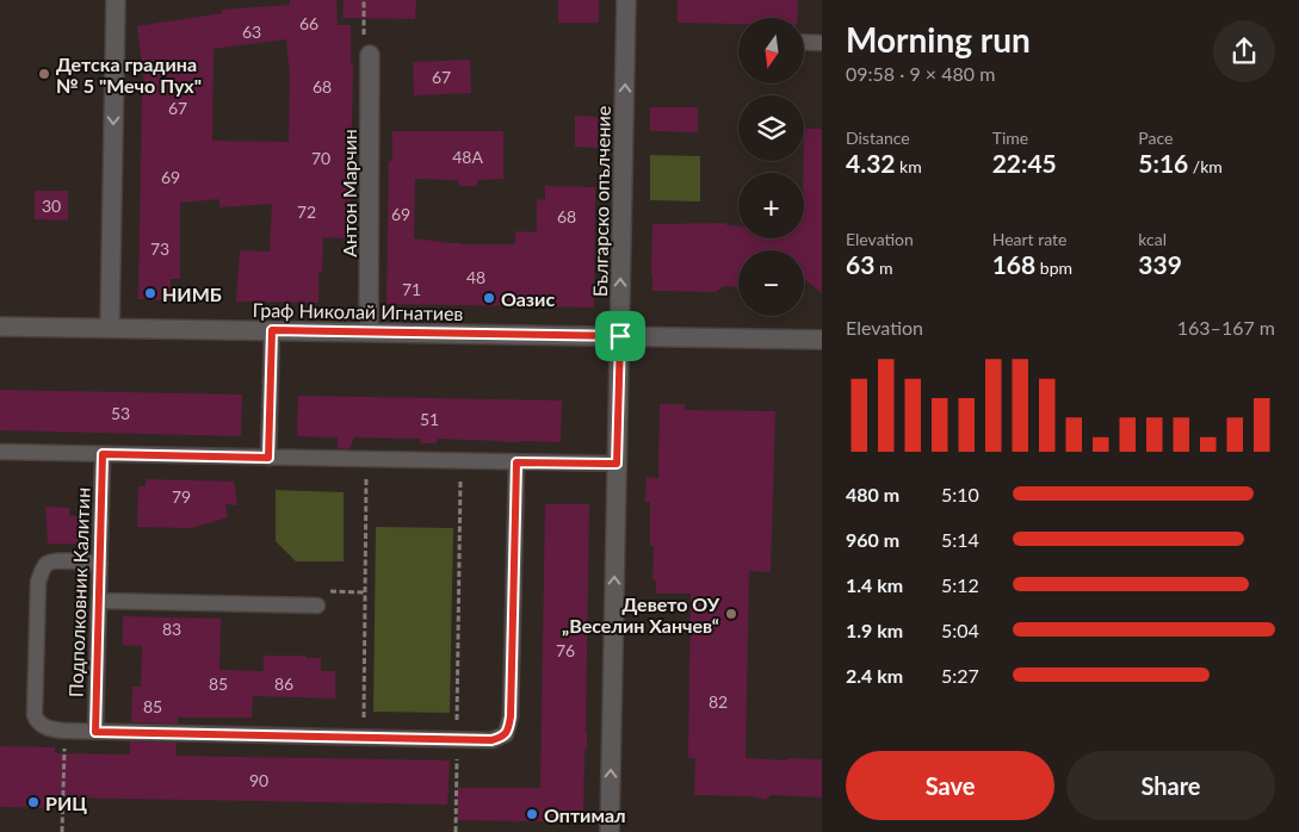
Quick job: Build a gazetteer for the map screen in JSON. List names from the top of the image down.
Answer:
{
  "streets": {
    "street": ["Антон Марчин", "Българско опълчение", "Граф Николай Игнатиев"],
    "lane": ["Подполковник Калитин"]
  },
  "crossings": [
    ["Антон Марчин", "Граф Николай Игнатиев"],
    ["Българско опълчение", "Граф Николай Игнатиев"]
  ],
  "one_way": ["Българско опълчение"],
  "places": [
    "Детска градина № 5 \"Мечо Пух\"",
    "НИМБ",
    "Оазис",
    "Девето ОУ „Веселин Ханчев“",
    "РИЦ",
    "Оптимал"
  ],
  "house_numbers": [
    "66",
    "63",
    "67",
    "68",
    "67",
    "48А",
    "70",
    "69",
    "30",
    "72",
    "69",
    "68",
    "73",
    "48",
    "71",
    "53",
    "51",
    "79",
    "83",
    "76",
    "85",
    "86",
    "82",
    "85",
    "90"
  ],
  "north": "bottom",
  "page": {
    "heading": ["Morning run", "09:58 · 9 × 480 m"],
    "map_buttons": ["+", "−"],
    "stats": [
      ["Distance", "4.32 km"],
      ["Time", "22:45"],
      ["Pace", "5:16 /km"],
      ["Elevation", "63 m"],
      ["Heart rate", "168 bpm"],
      ["kcal", "339"]
    ],
    "chart": ["Elevation", "163–167 m"],
    "list": [
      {
        "name": "480 m",
        "note": "5:10"
      },
      {
        "name": "960 m",
        "note": "5:14"
      },
      {
        "name": "1.4 km",
        "note": "5:12"
      },
      {
        "name": "1.9 km",
        "note": "5:04"
      },
      {
        "name": "2.4 km",
        "note": "5:27"
      }
    ],
    "buttons": ["Save", "Share"]
  }
}
